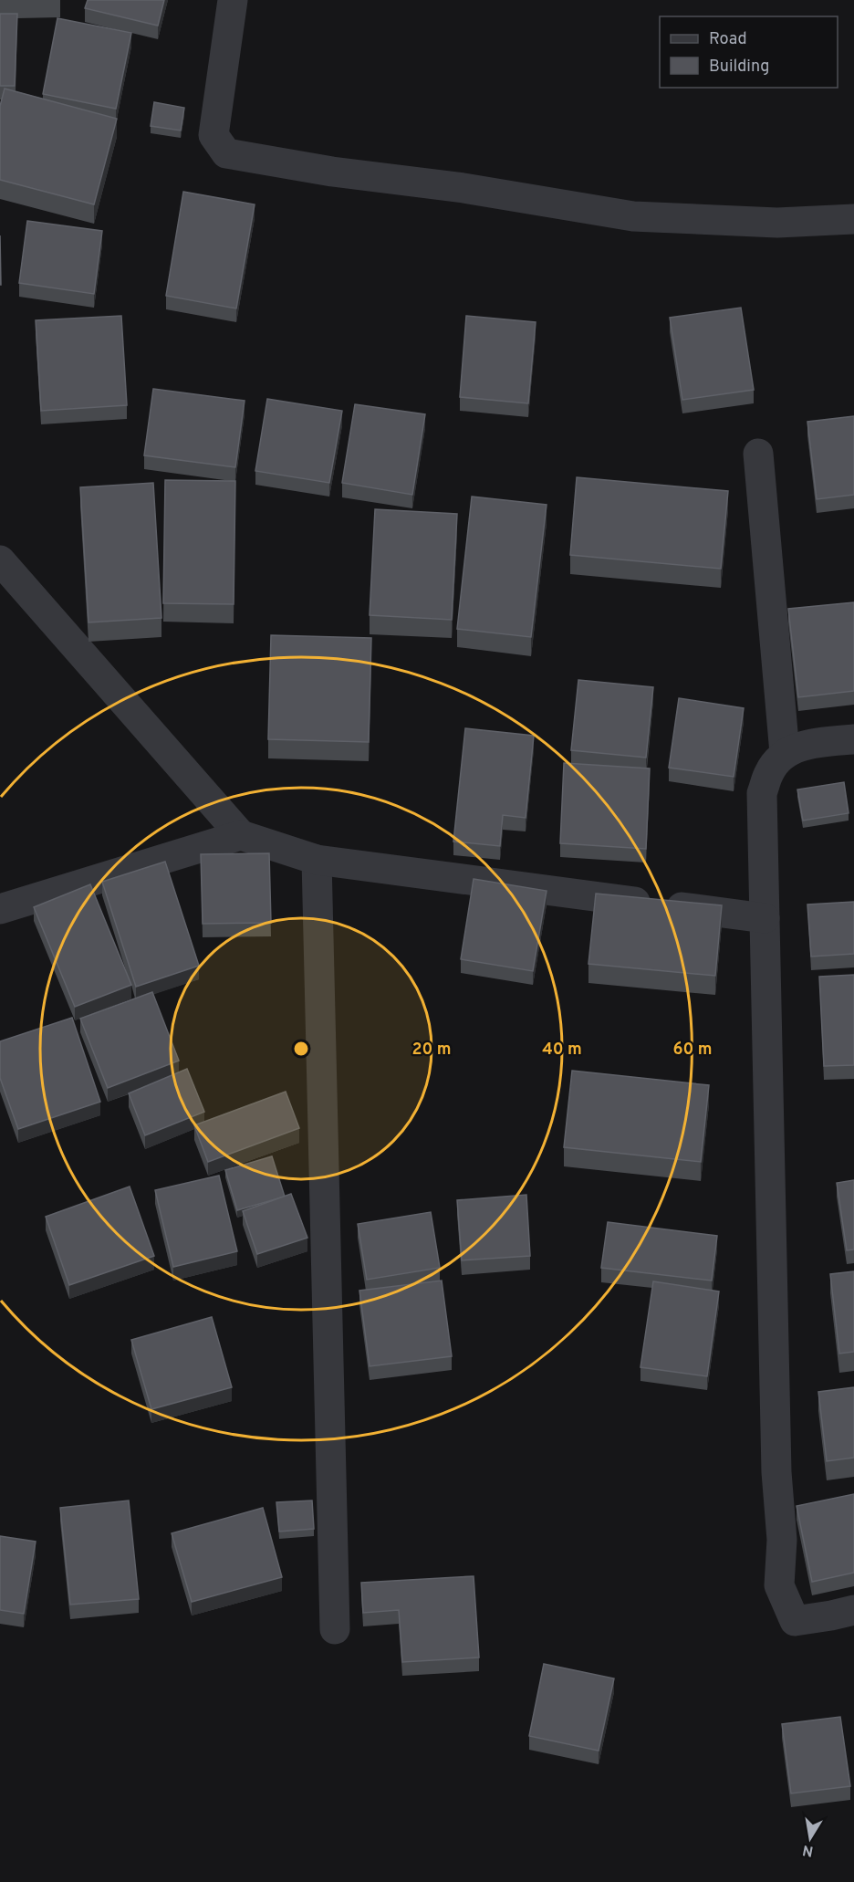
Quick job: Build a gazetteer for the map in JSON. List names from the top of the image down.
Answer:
{
  "legend": ["Road", "Building"],
  "north": "bottom",
  "rings": ["20 m", "40 m", "60 m"]
}
